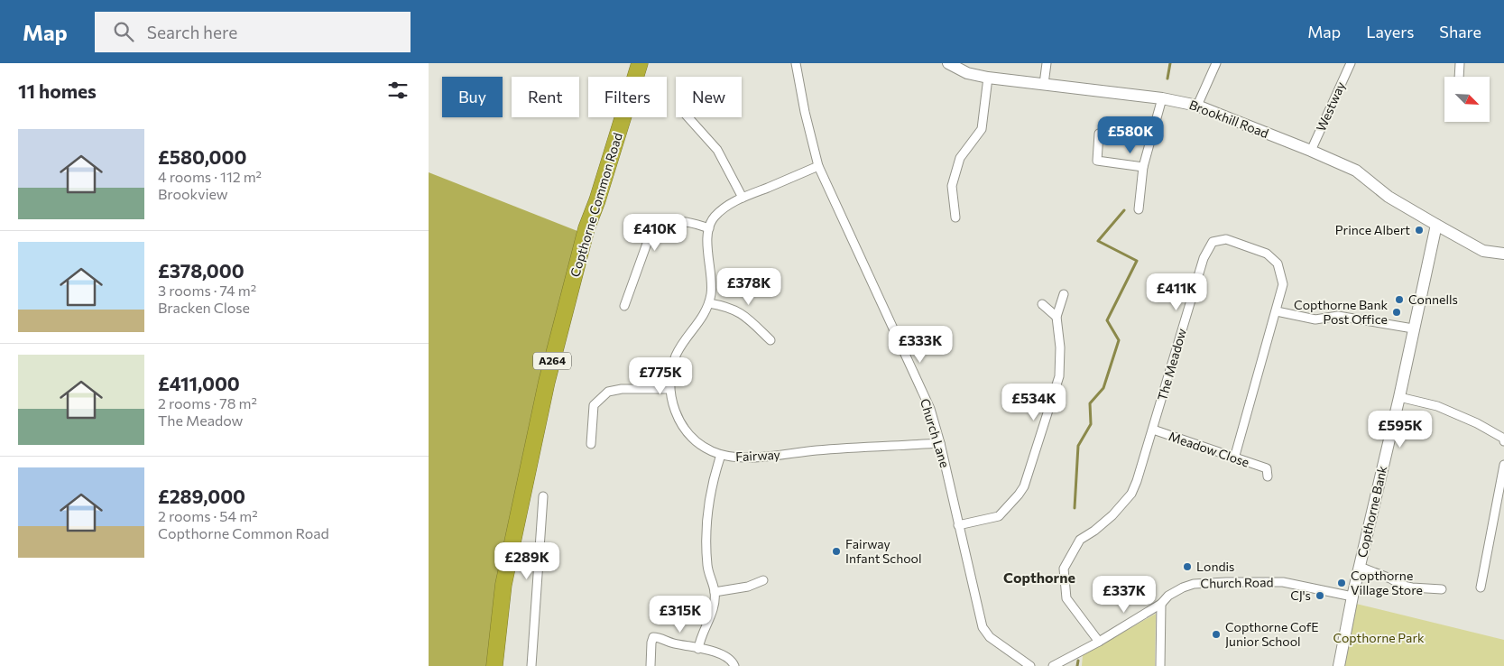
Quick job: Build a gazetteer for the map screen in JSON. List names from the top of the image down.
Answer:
{
  "streets": {
    "highway": ["Copthorne Common Road", "A264"],
    "street": [
      "Westway",
      "Brookhill Road",
      "The Meadow",
      "Church Lane",
      "Meadow Close",
      "Fairway",
      "Copthorne Bank",
      "Church Road"
    ]
  },
  "crossings": [
    ["Westway", "Brookhill Road"],
    ["Brookhill Road", "Copthorne Bank"],
    ["The Meadow", "Meadow Close"],
    ["The Meadow", "Church Road"],
    ["Church Lane", "Fairway"],
    ["Copthorne Bank", "Church Road"]
  ],
  "districts": ["Copthorne"],
  "parks": ["Copthorne Park"],
  "places": [
    "Prince Albert",
    "Connells",
    "Copthorne Bank Post Office",
    "Fairway Infant School",
    "Londis",
    "Copthorne Village Store",
    "CJ's",
    "Copthorne CofE Junior School"
  ],
  "north": "bottom right",
  "page": {
    "header": "Map",
    "search": "Search here",
    "nav": ["Map", "Layers", "Share"],
    "heading": "11 homes",
    "chip": [
      "Buy",
      "Rent",
      "Filters",
      "New"
    ],
    "price": [
      "£580K",
      "£410K",
      "£378K",
      "£411K",
      "£333K",
      "£775K",
      "£534K",
      "£595K",
      "£289K",
      "£337K",
      "£315K"
    ],
    "list": [
      {
        "name": "£580,000",
        "note": "4 rooms · 112 m² · Brookview"
      },
      {
        "name": "£378,000",
        "note": "3 rooms · 74 m² · Bracken Close"
      },
      {
        "name": "£411,000",
        "note": "2 rooms · 78 m² · The Meadow"
      },
      {
        "name": "£289,000",
        "note": "2 rooms · 54 m² · Copthorne Common Road"
      }
    ]
  }
}
